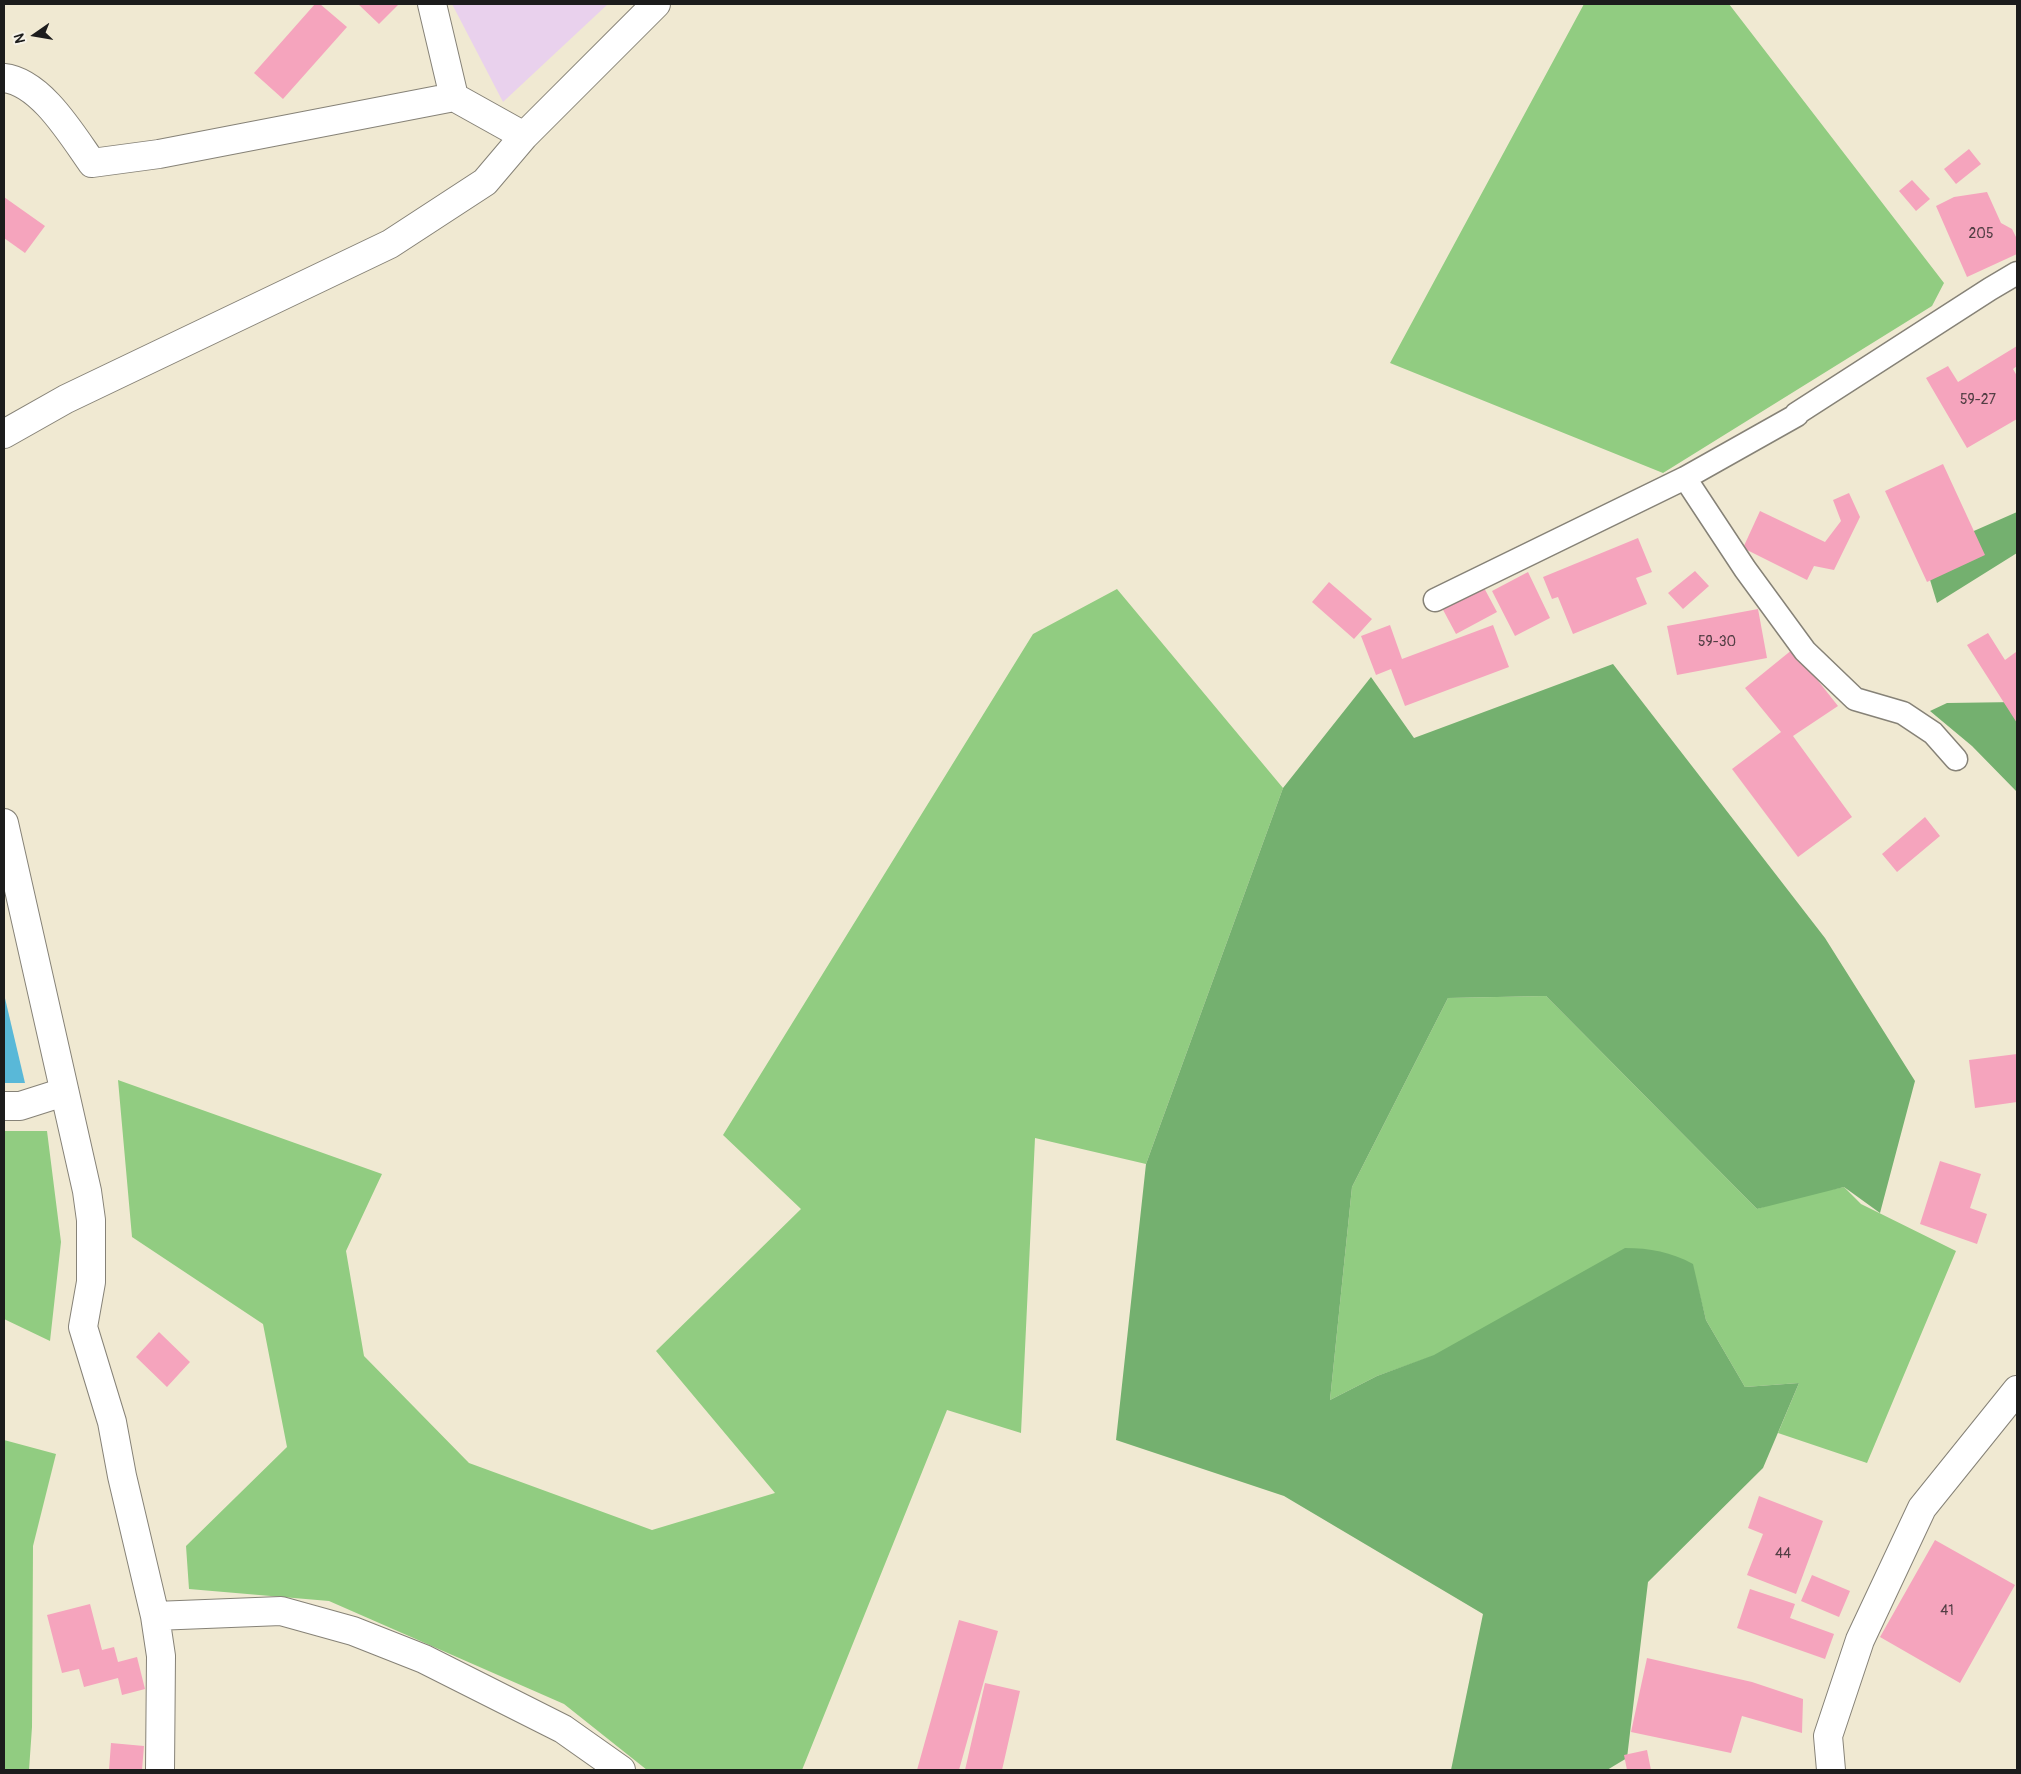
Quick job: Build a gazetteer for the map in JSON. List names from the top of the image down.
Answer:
{
  "house_numbers": [
    "205",
    "59-27",
    "59-30",
    "44",
    "41"
  ],
  "north": "left"
}
